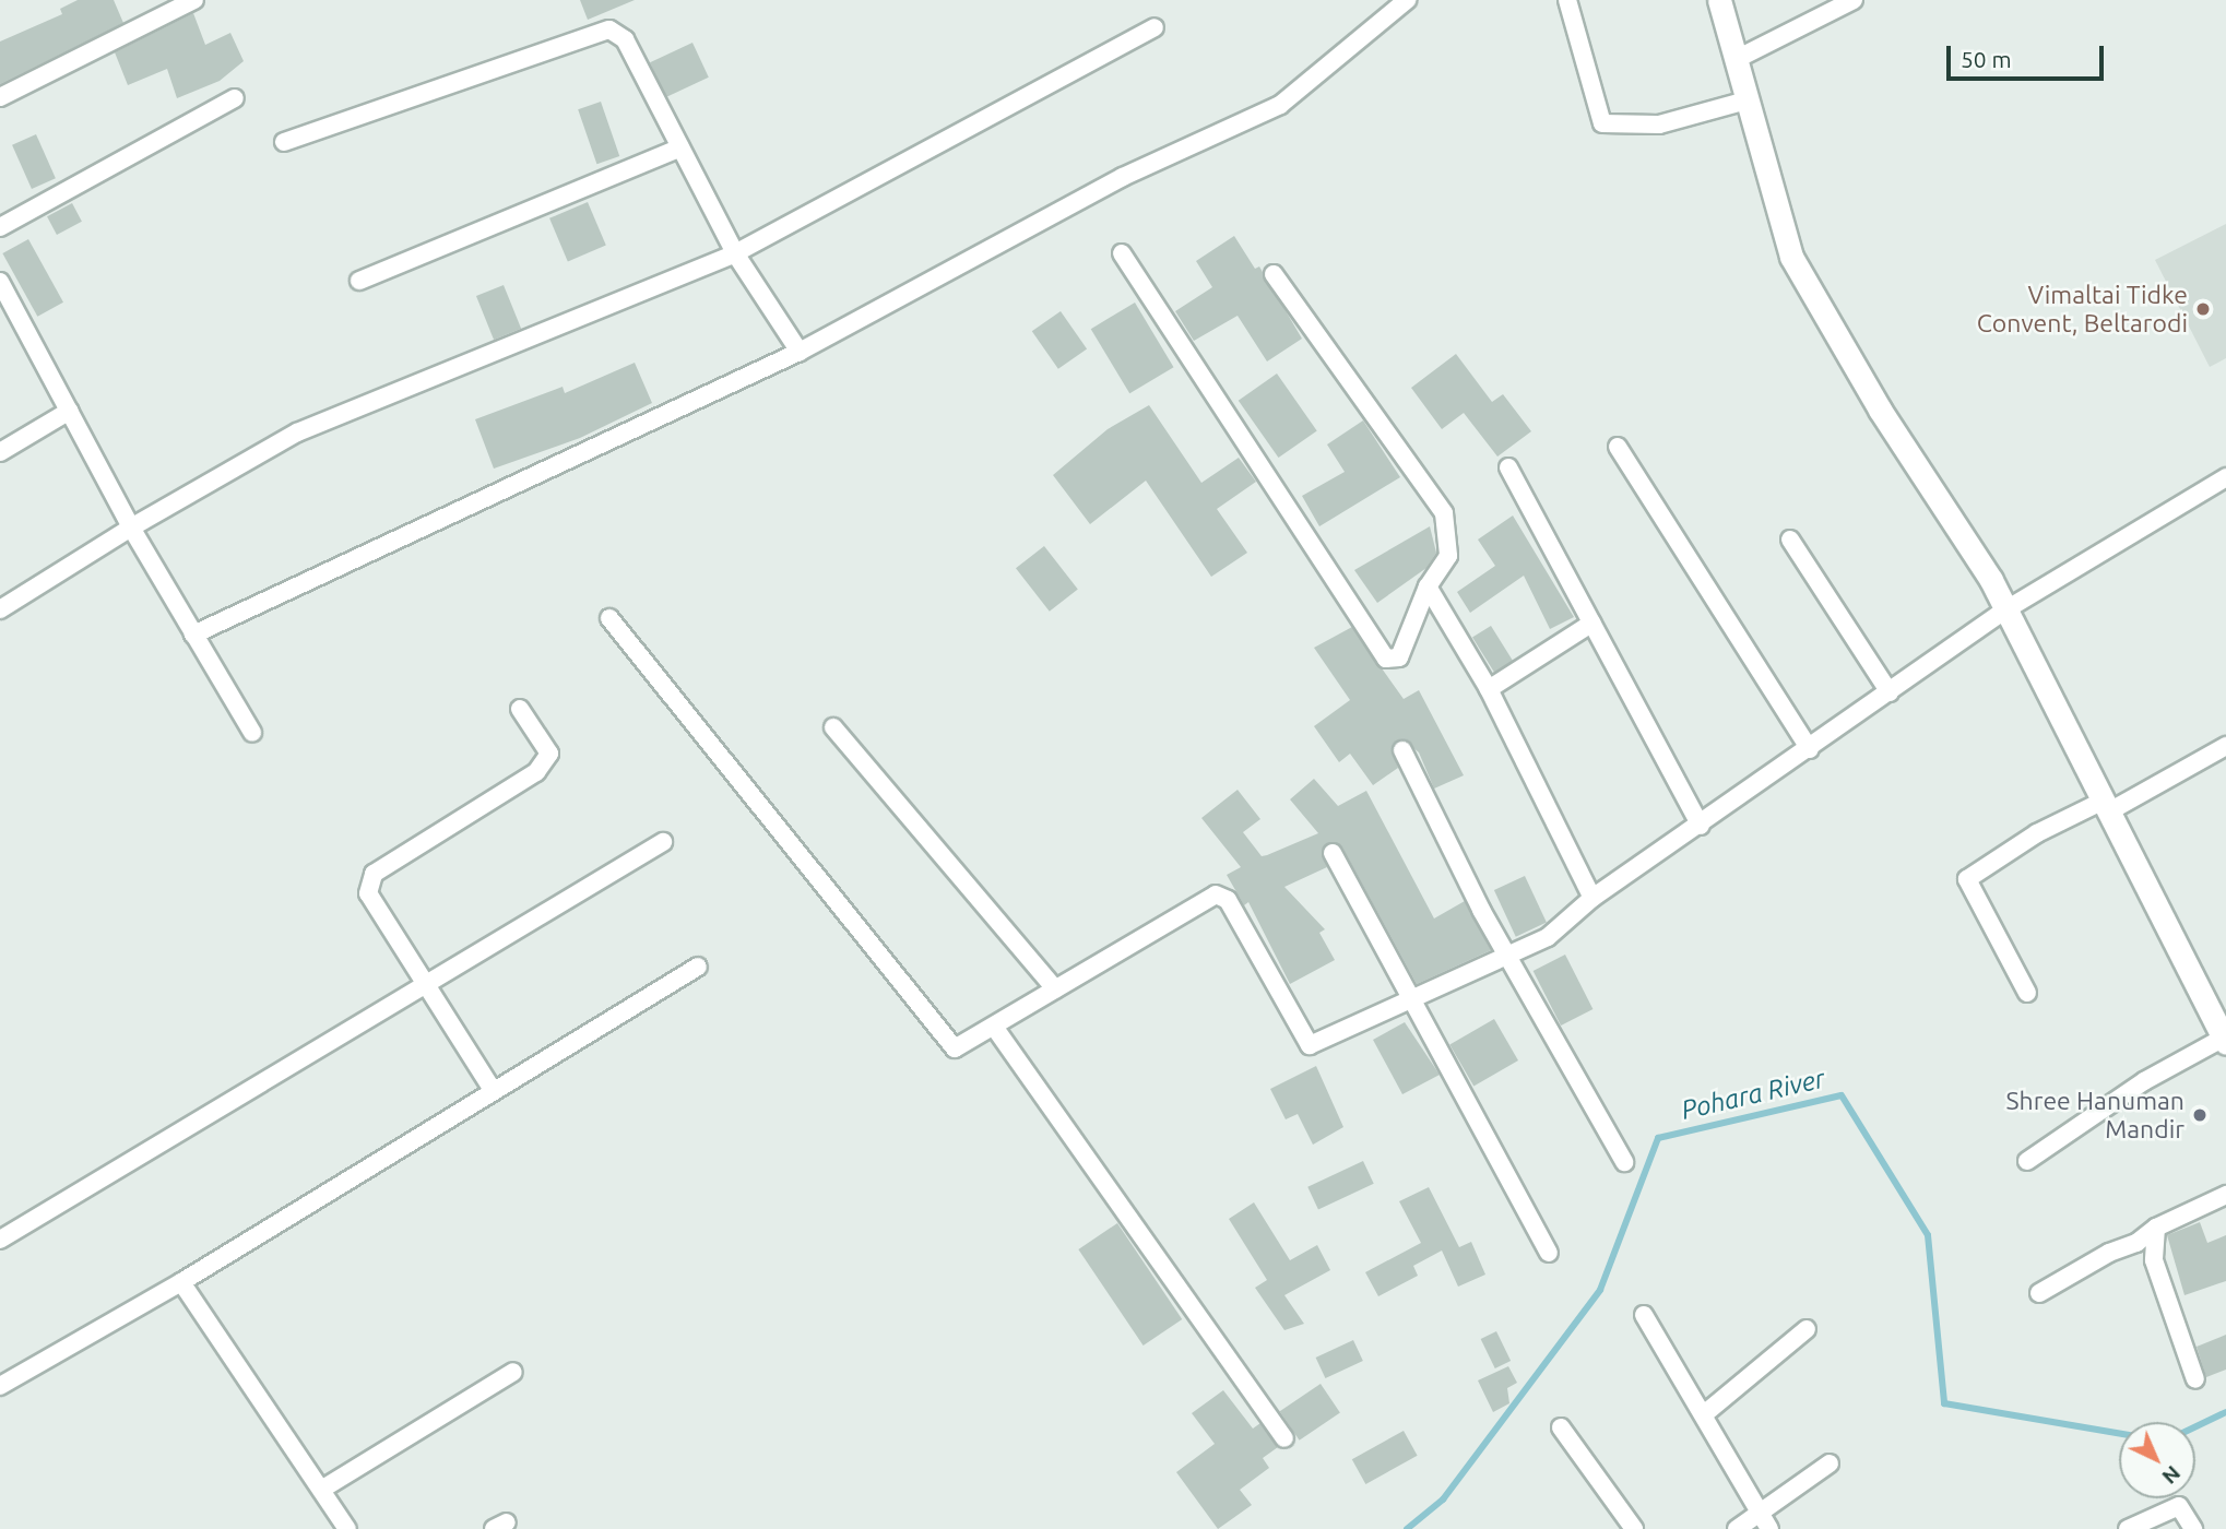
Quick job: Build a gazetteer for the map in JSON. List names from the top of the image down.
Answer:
{
  "water": ["Pohara River"],
  "places": ["Vimaltai Tidke Convent, Beltarodi", "Shree Hanuman Mandir"],
  "scale_bar": "50 m",
  "north": "bottom right"
}
